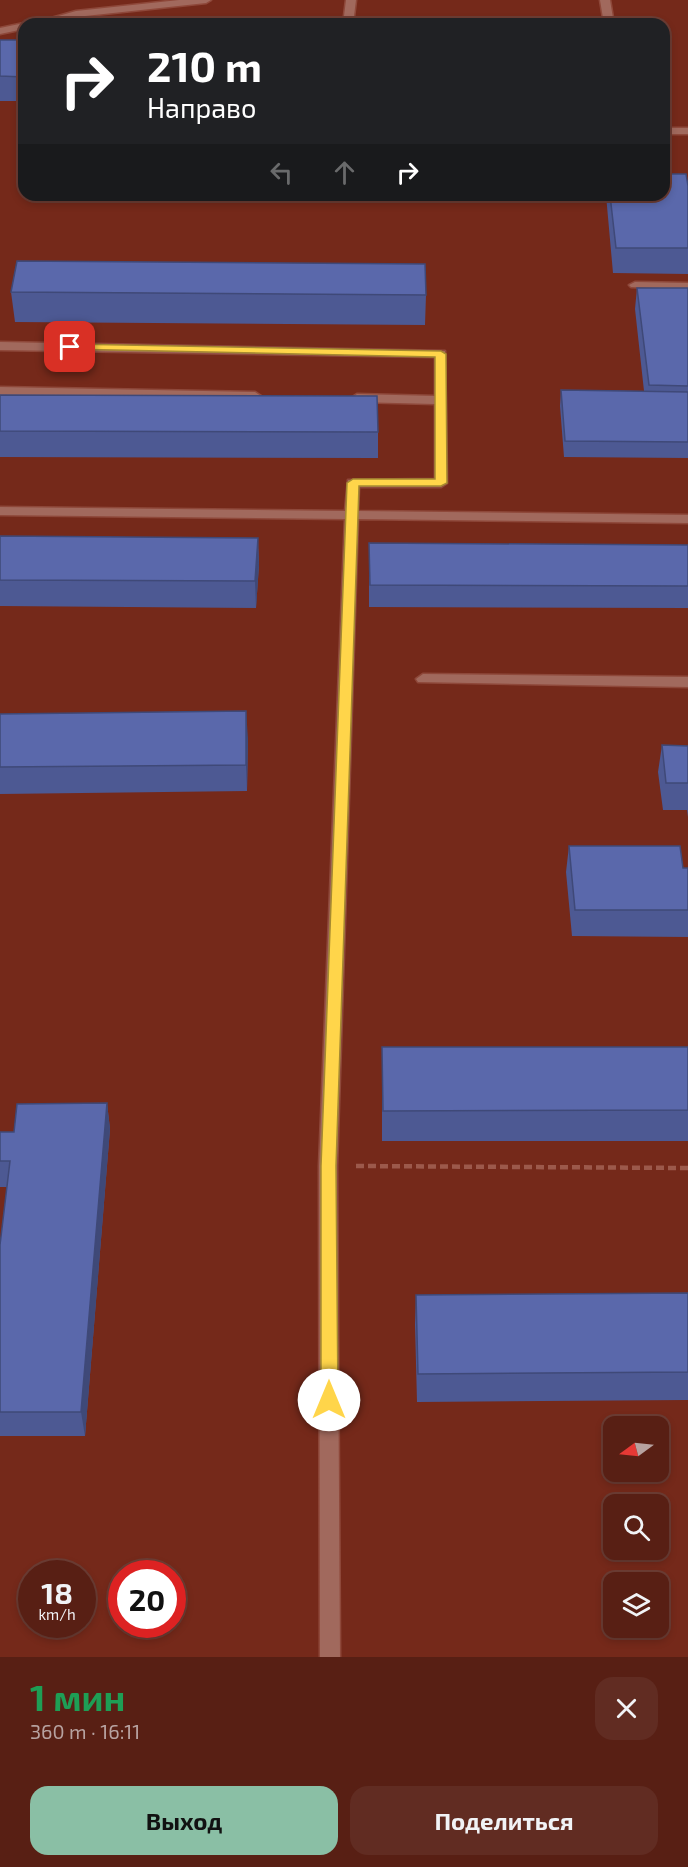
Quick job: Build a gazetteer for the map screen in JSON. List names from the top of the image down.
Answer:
{
  "north": "left",
  "page": {
    "turn": ["210 m", "Направо"],
    "speed": "18 km/h",
    "limit": "20",
    "heading": ["1 мин", "360 m · 16:11"],
    "buttons": ["Выход", "Поделиться"]
  }
}
